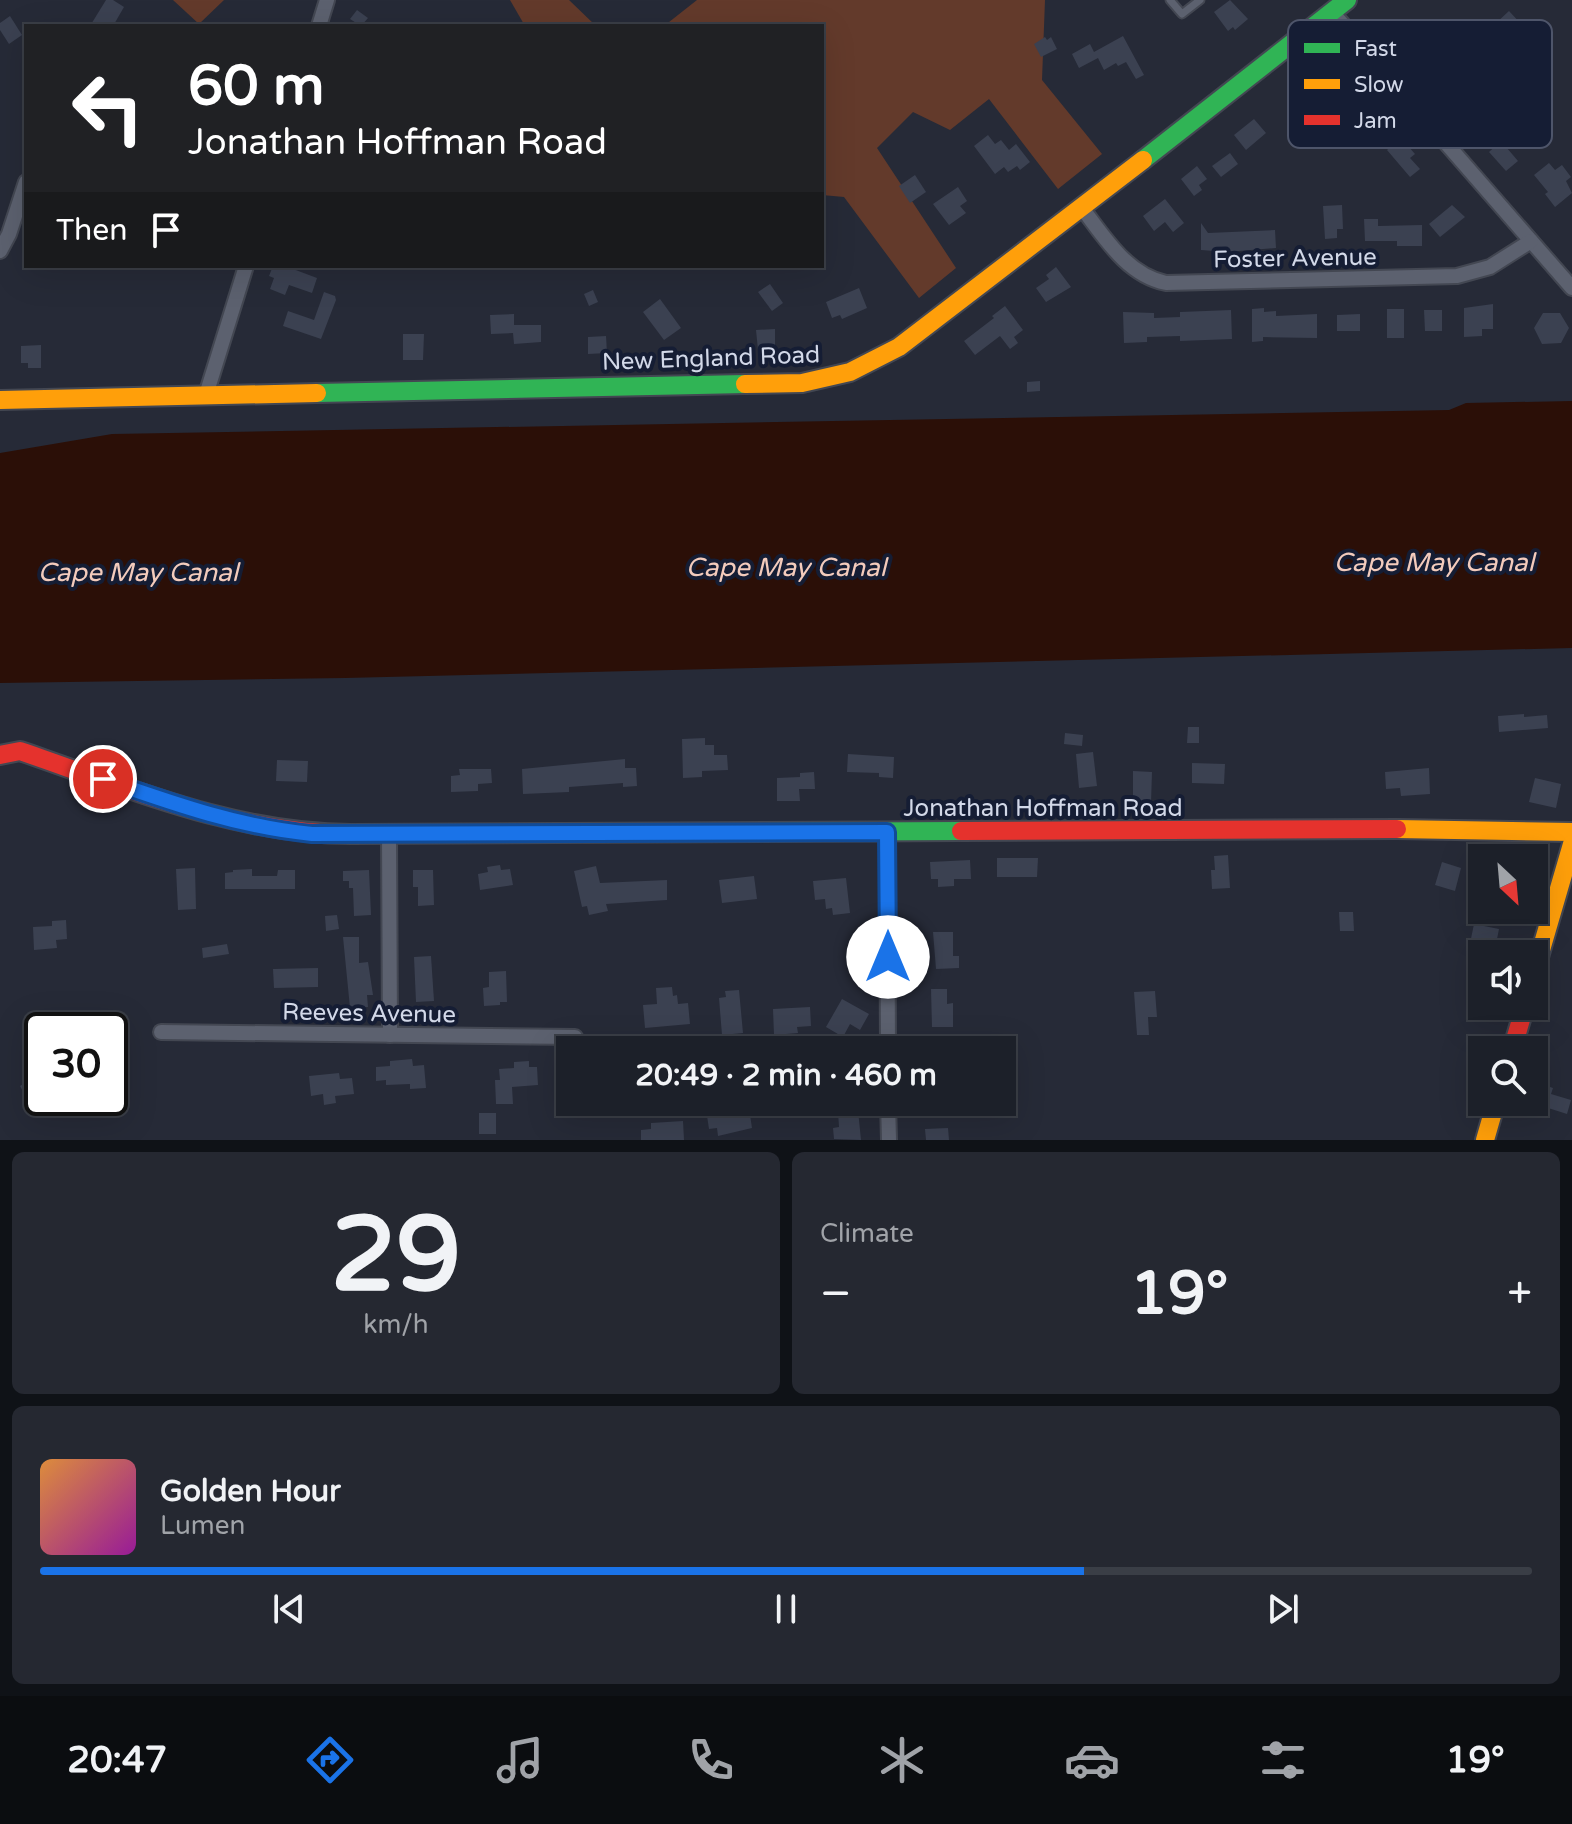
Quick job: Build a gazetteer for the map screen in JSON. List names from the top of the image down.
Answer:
{
  "streets": {
    "street": [
      "Foster Avenue",
      "New England Road",
      "Jonathan Hoffman Road",
      "Reeves Avenue"
    ]
  },
  "crossings": [
    ["Foster Avenue", "New England Road"]
  ],
  "water": ["Cape May Canal"],
  "legend": ["Fast", "Slow", "Jam"],
  "north": "bottom right",
  "page": {
    "turn": ["60 m", "Jonathan Hoffman Road"],
    "then": "Then",
    "limit": "30",
    "trip": "20:49 · 2 min · 460 m",
    "tile": [
      ["29", "km/h"],
      "Climate"
    ],
    "heat": ["−", "19°", "+"],
    "song": ["Golden Hour", "Lumen"],
    "tabs": ["20:47", "19°"]
  }
}
